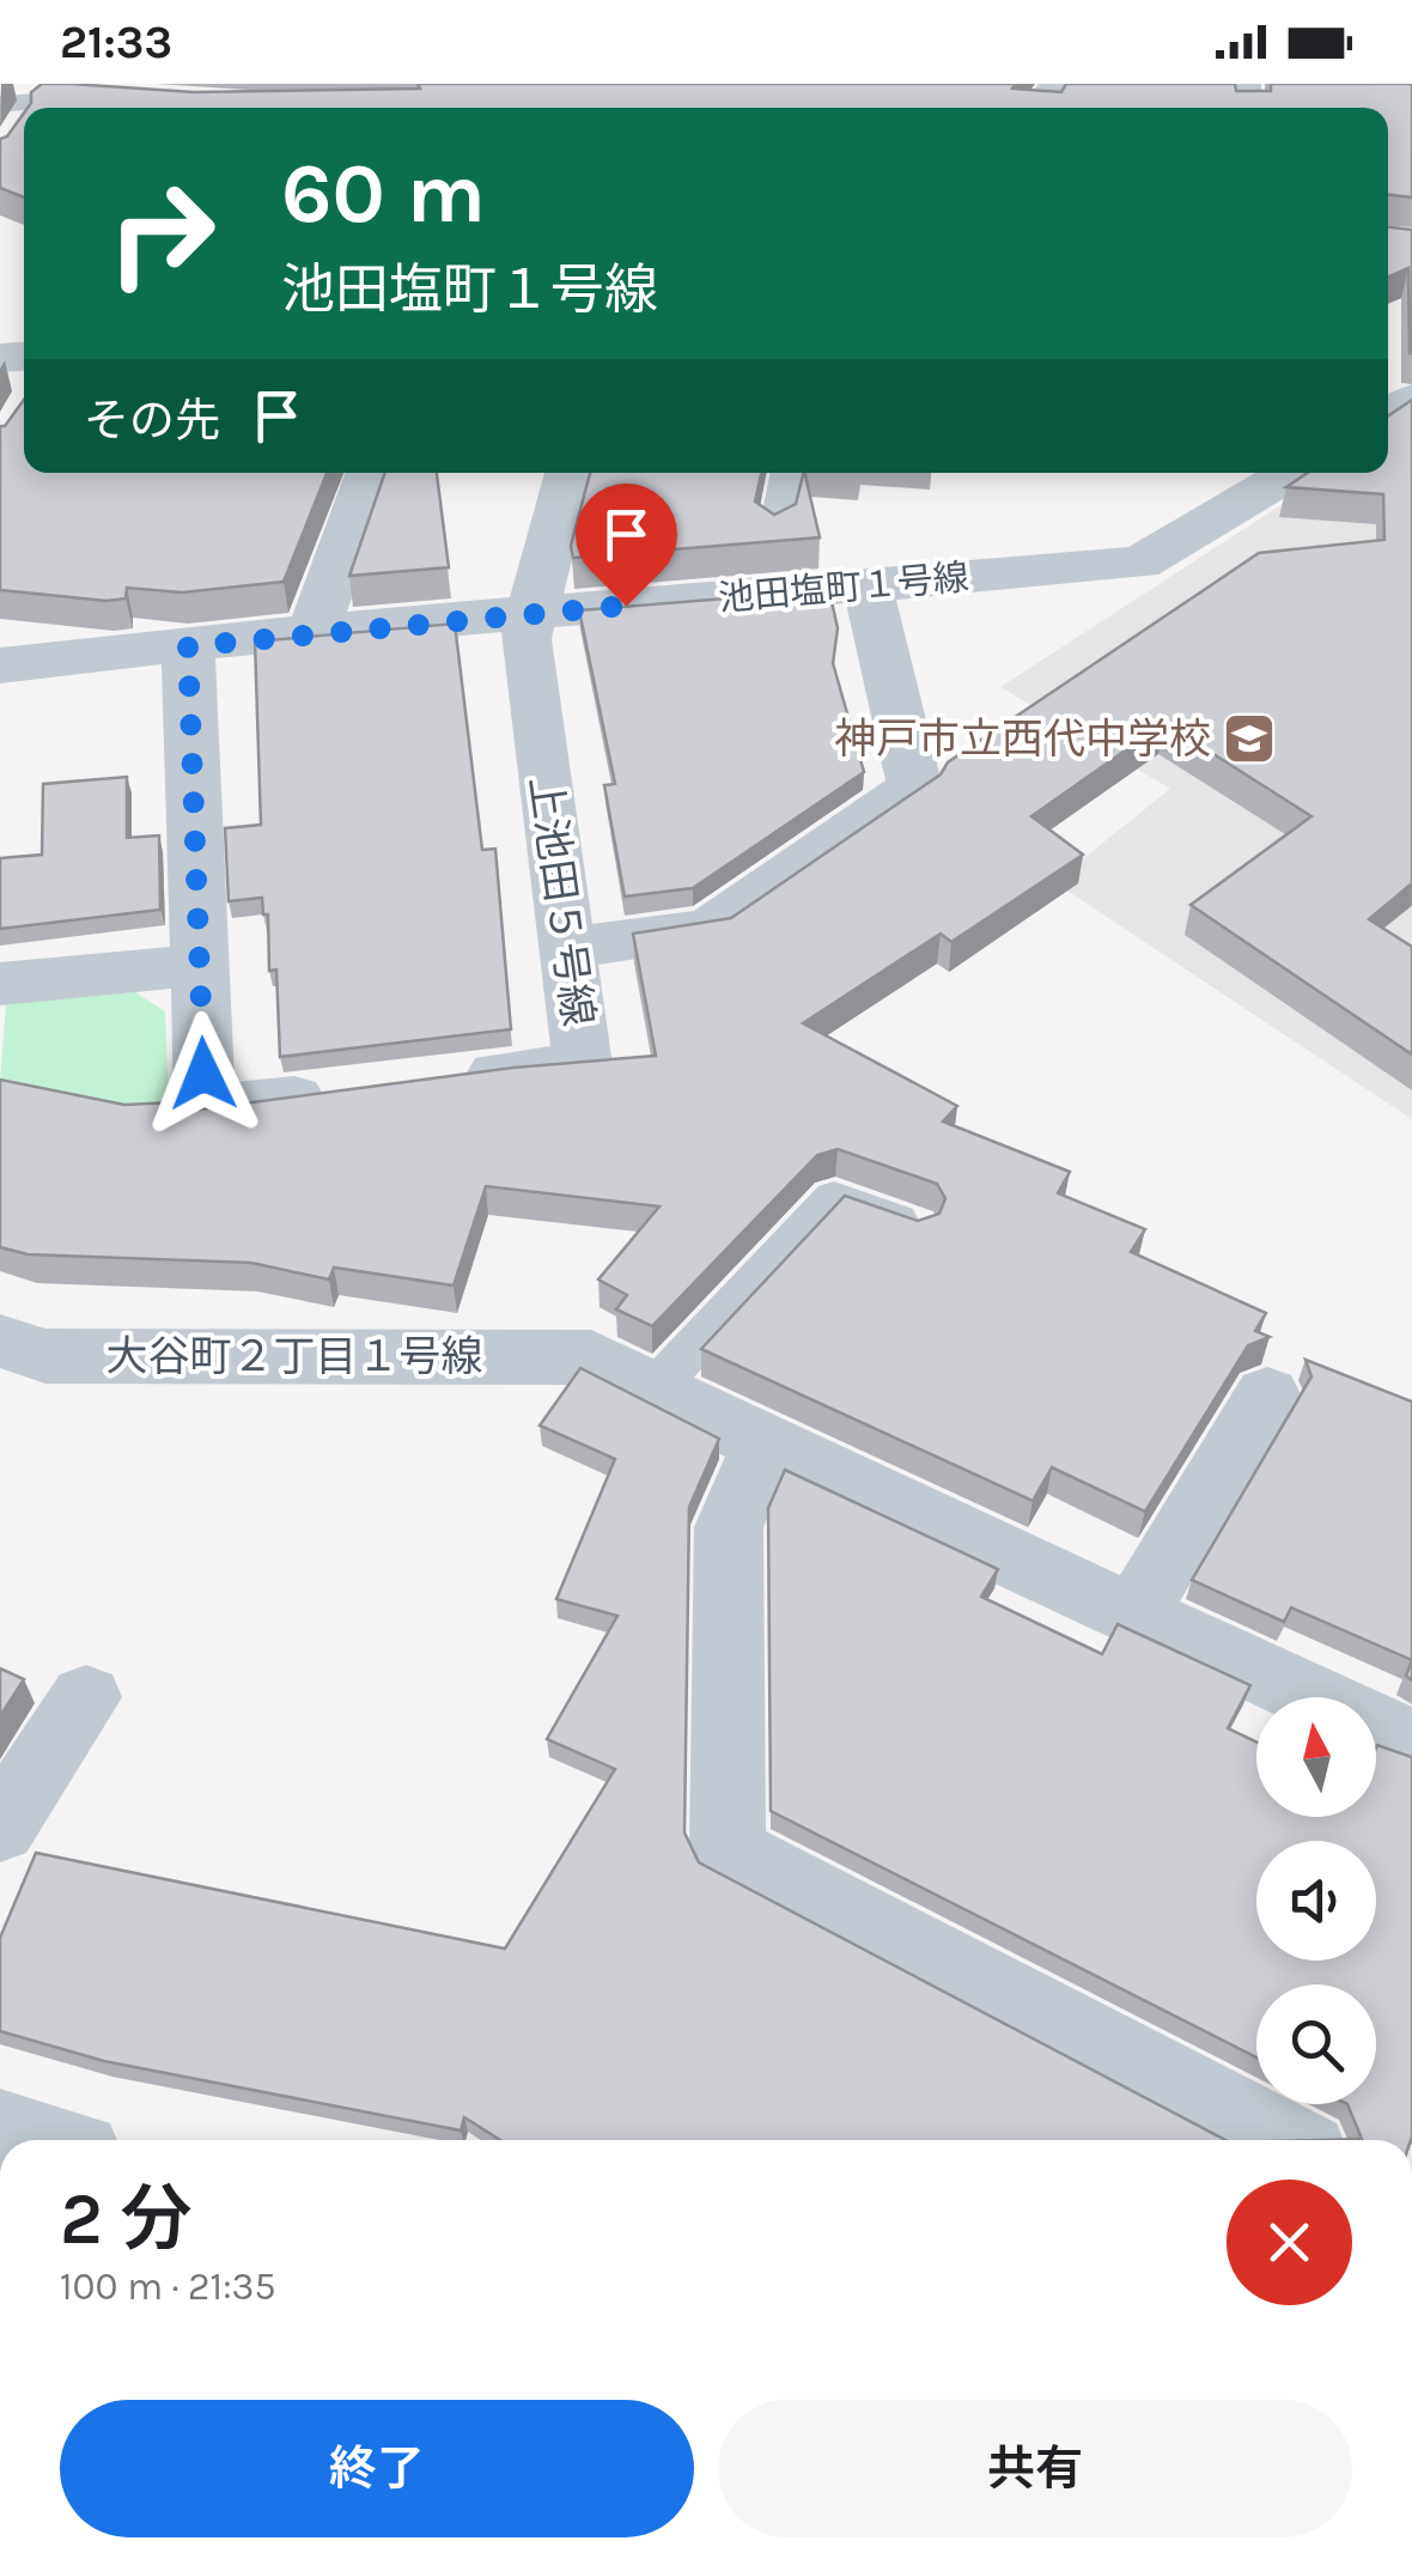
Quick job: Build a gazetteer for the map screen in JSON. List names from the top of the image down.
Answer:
{
  "streets": {
    "street": ["池田塩町１号線", "上池田５号線", "大谷町２丁目１号線"]
  },
  "crossings": [
    ["池田塩町１号線", "上池田５号線"]
  ],
  "places": {
    "school or university": ["神戸市立西代中学校"]
  },
  "north": "top",
  "page": {
    "status": "21:33",
    "turn": ["60 m", "池田塩町１号線"],
    "then": "その先",
    "heading": ["2 分", "100 m · 21:35"],
    "buttons": ["終了", "共有"]
  }
}
